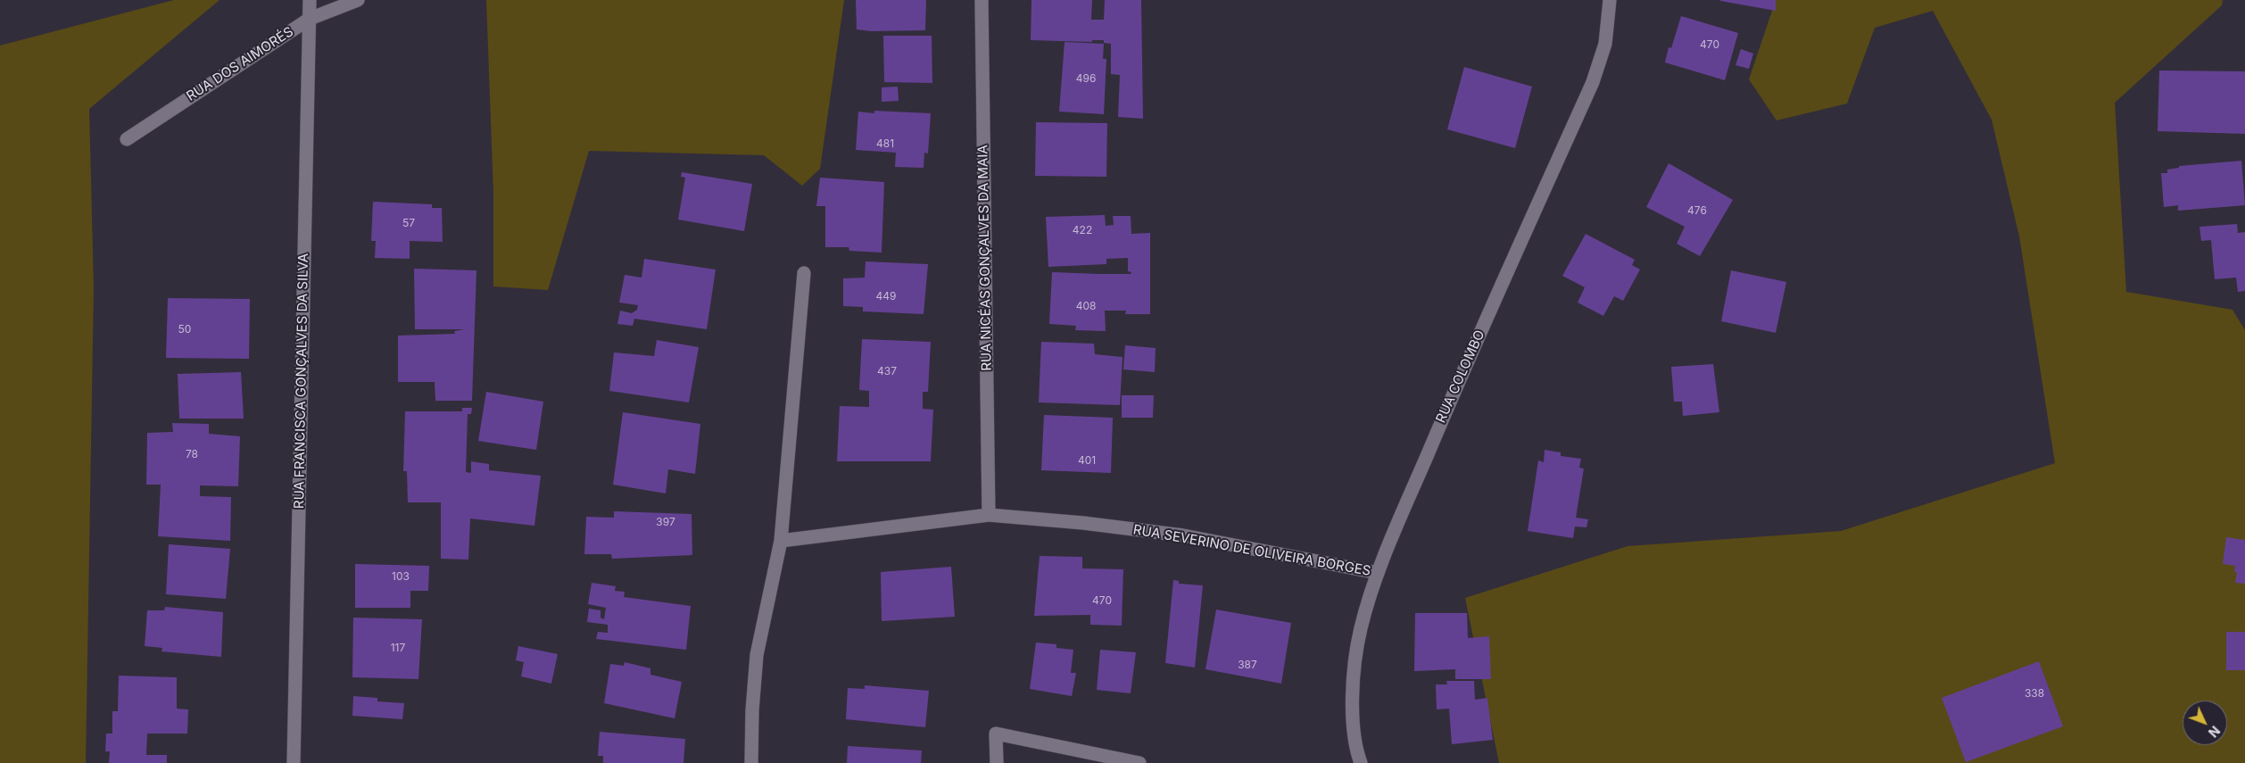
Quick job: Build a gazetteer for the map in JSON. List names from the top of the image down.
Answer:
{
  "streets": {
    "street": [
      "RUA DOS AIMORÉS",
      "RUA NICÉAS GONÇALVES DA MAIA",
      "RUA COLOMBO",
      "RUA FRANCISCA GONÇALVES DA SILVA",
      "RUA SEVERINO DE OLIVEIRA BORGES"
    ]
  },
  "crossings": [
    ["RUA DOS AIMORÉS", "RUA FRANCISCA GONÇALVES DA SILVA"],
    ["RUA NICÉAS GONÇALVES DA MAIA", "RUA SEVERINO DE OLIVEIRA BORGES"],
    ["RUA COLOMBO", "RUA SEVERINO DE OLIVEIRA BORGES"]
  ],
  "house_numbers": [
    "470",
    "496",
    "481",
    "476",
    "57",
    "422",
    "449",
    "408",
    "50",
    "437",
    "78",
    "401",
    "397",
    "103",
    "470",
    "117",
    "387",
    "338"
  ],
  "north": "bottom right"
}
